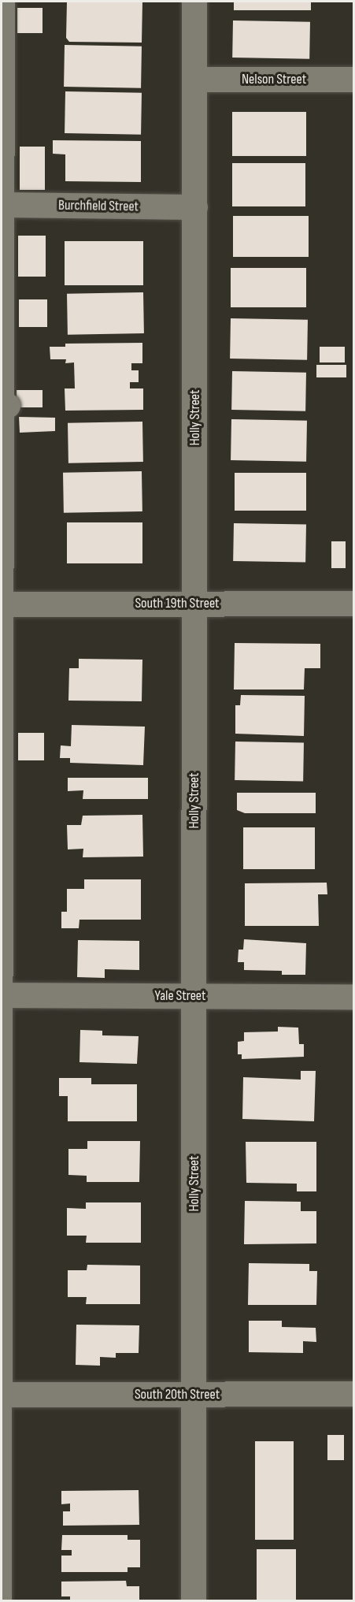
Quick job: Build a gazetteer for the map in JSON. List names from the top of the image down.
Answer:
{
  "streets": {
    "street": [
      "Nelson Street",
      "Burchfield Street",
      "Holly Street",
      "South 19th Street",
      "Yale Street",
      "South 20th Street"
    ]
  },
  "crossings": [
    ["Nelson Street", "Holly Street"],
    ["Burchfield Street", "Holly Street"],
    ["Holly Street", "South 19th Street"],
    ["Holly Street", "Yale Street"],
    ["Holly Street", "South 20th Street"]
  ]
}
